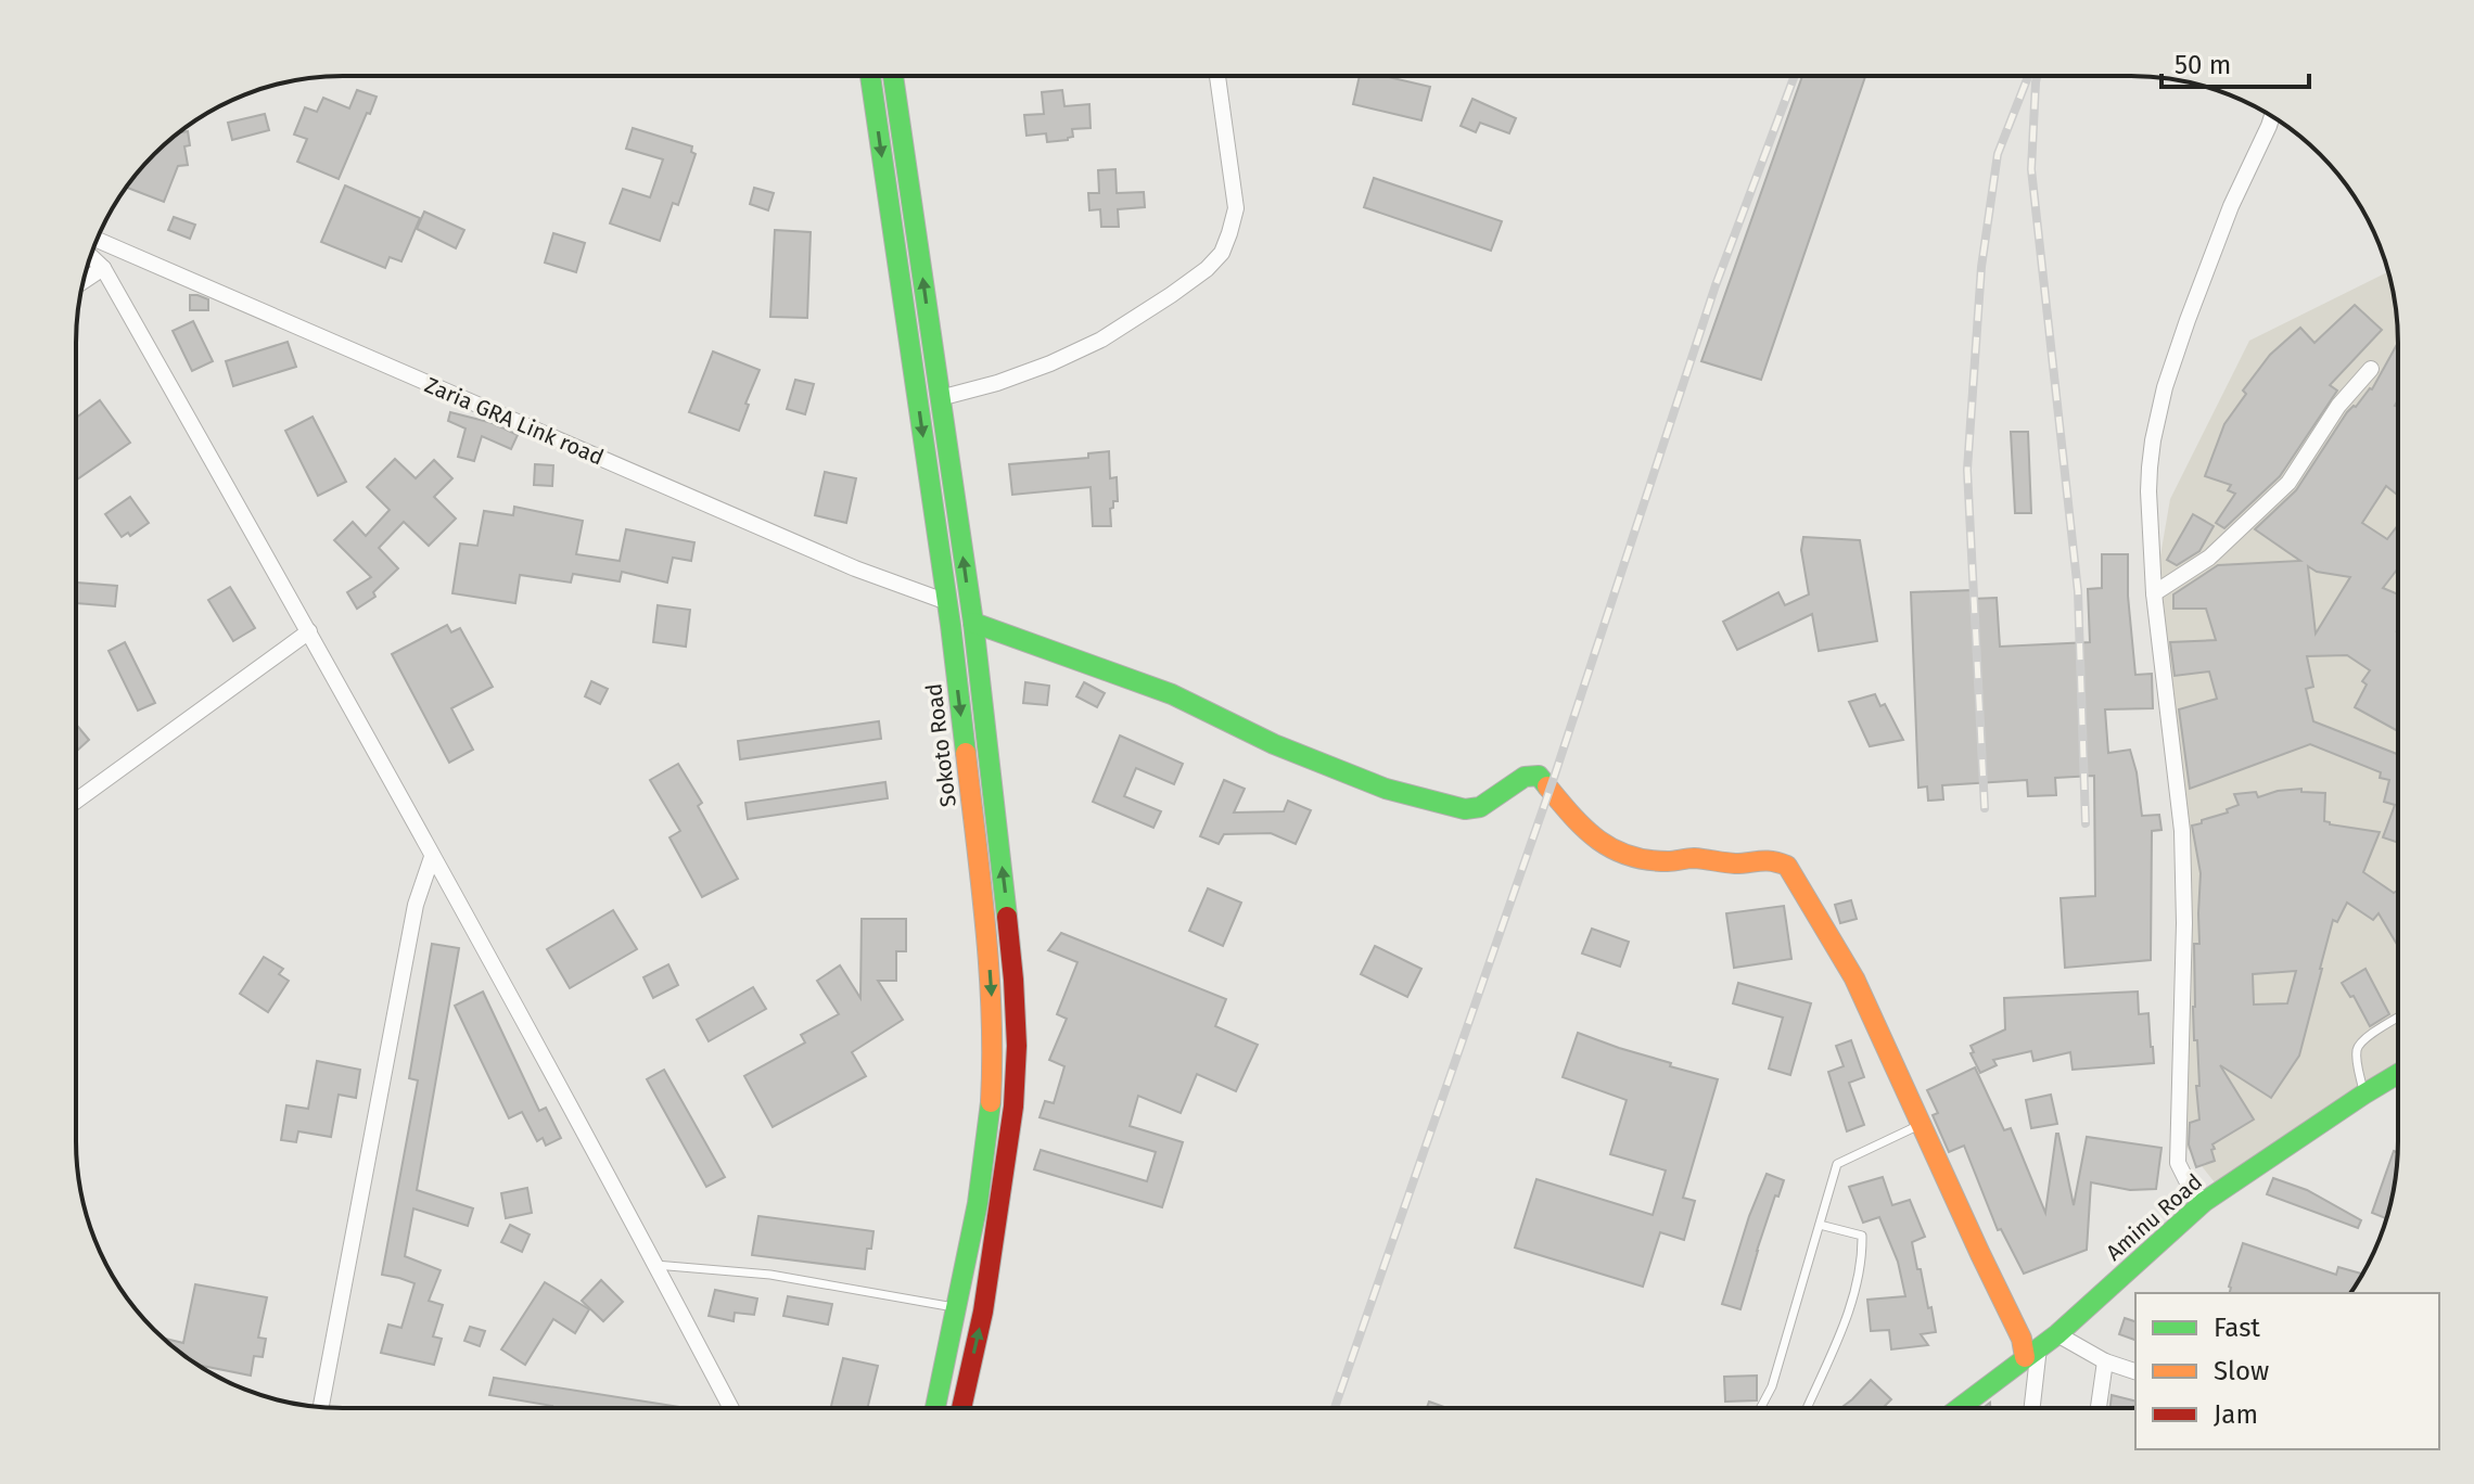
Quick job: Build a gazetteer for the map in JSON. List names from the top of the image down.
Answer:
{
  "streets": {
    "main road": ["Sokoto Road", "Aminu Road"],
    "street": ["Zaria GRA Link road"]
  },
  "crossings": [
    ["Zaria GRA Link road", "Sokoto Road"]
  ],
  "legend": ["Fast", "Slow", "Jam"],
  "scale_bar": "50 m"
}
